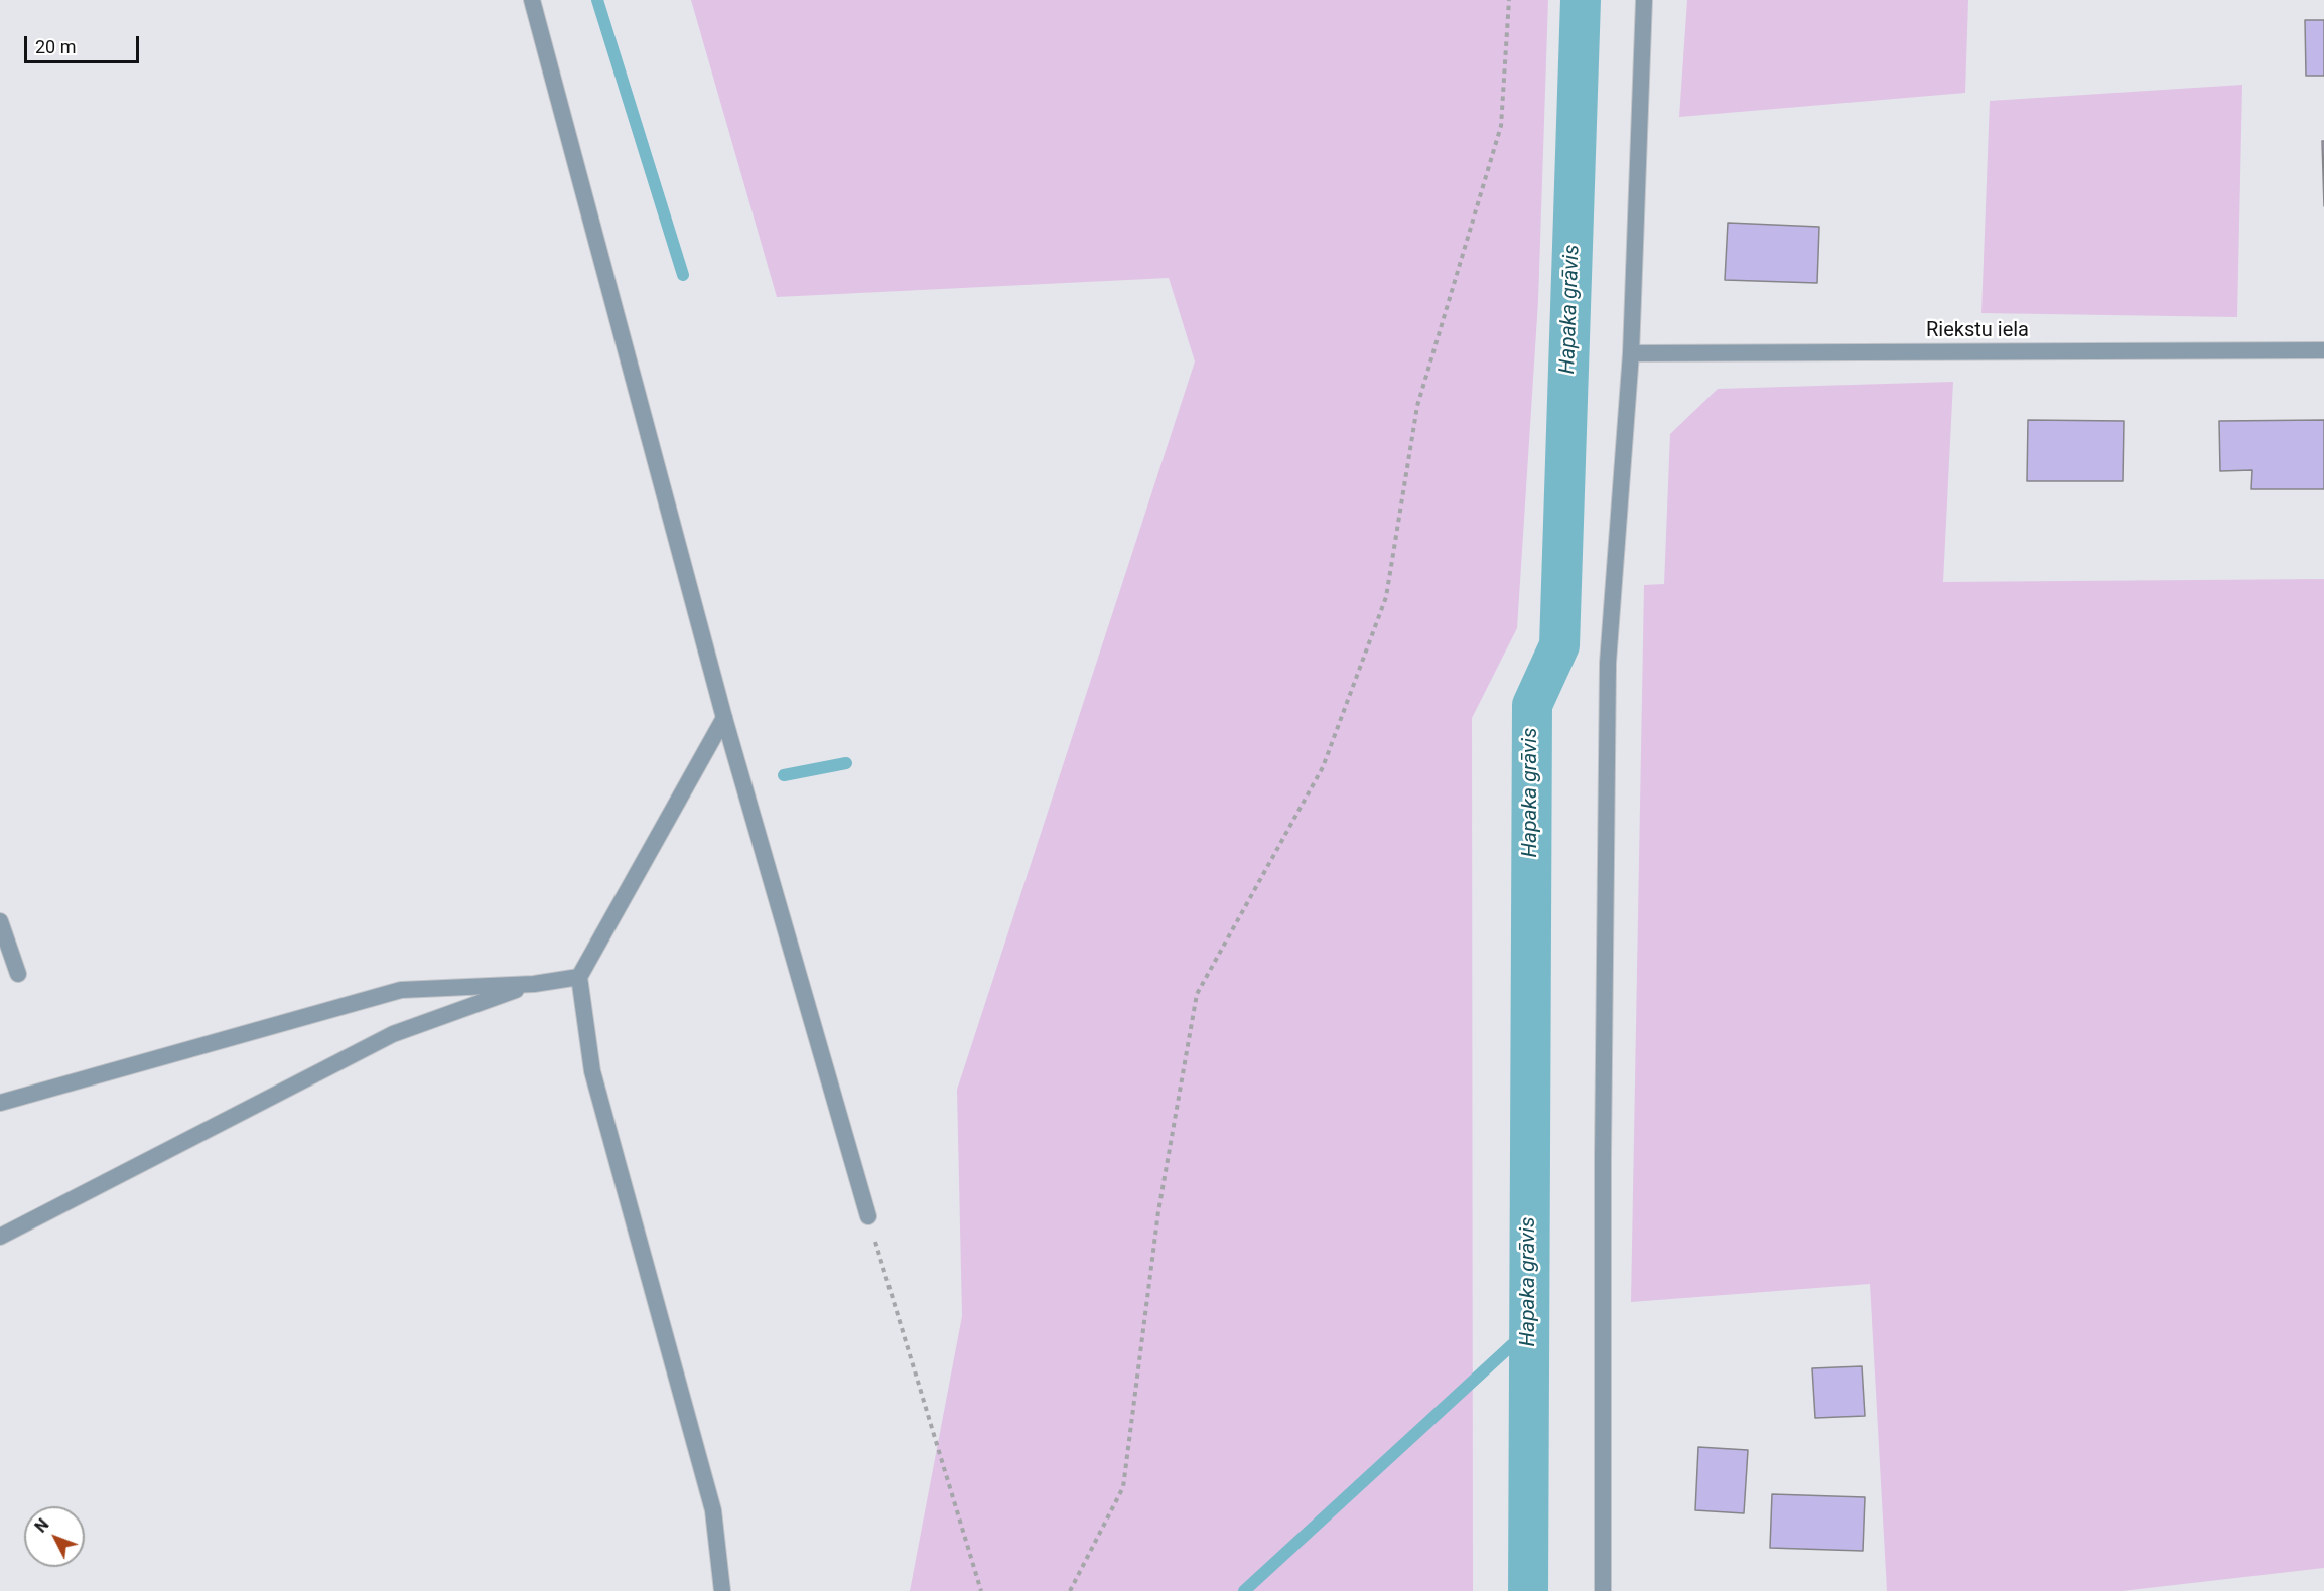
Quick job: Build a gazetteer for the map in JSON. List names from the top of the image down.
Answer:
{
  "streets": {
    "street": ["Riekstu iela"]
  },
  "water": ["Hapaka grāvis"],
  "scale_bar": "20 m",
  "north": "top left"
}
